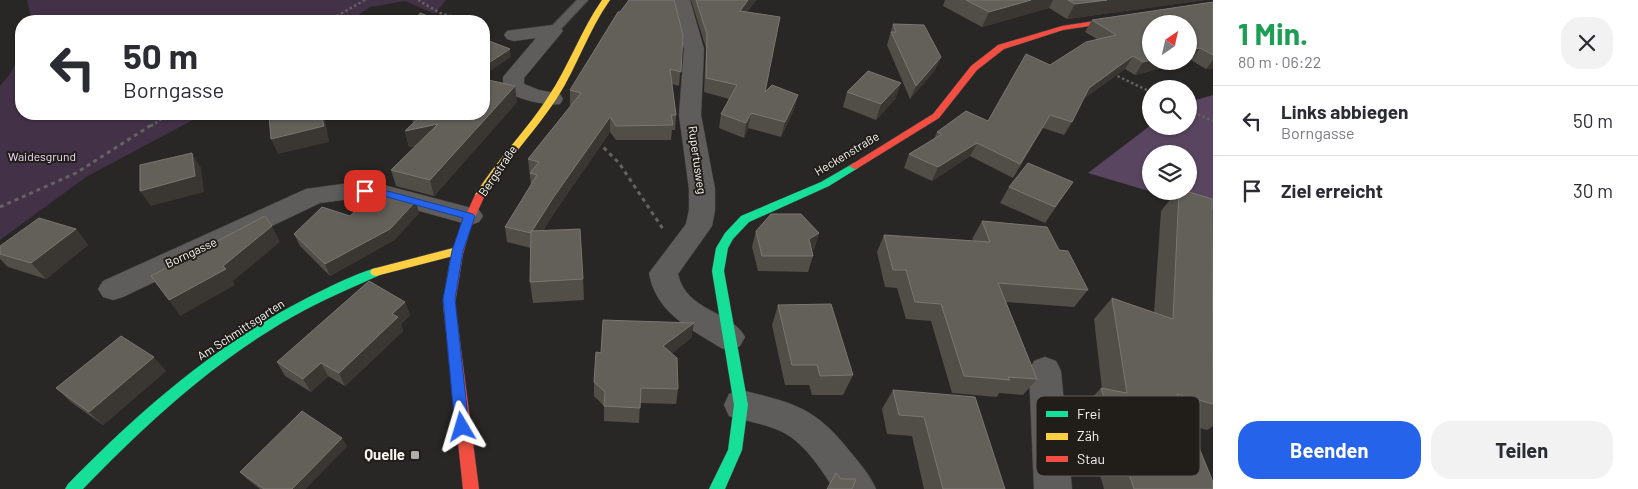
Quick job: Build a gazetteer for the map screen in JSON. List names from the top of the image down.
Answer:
{
  "streets": {
    "street": [
      "Heckenstraße",
      "Rupertusweg",
      "Bergstraße",
      "Borngasse",
      "Am Schmittsgarten"
    ]
  },
  "crossings": [
    ["Heckenstraße", "Rupertusweg"],
    ["Bergstraße", "Borngasse"],
    ["Bergstraße", "Am Schmittsgarten"]
  ],
  "parks": ["Waidesgrund"],
  "places": {
    "transit": ["Quelle"]
  },
  "legend": ["Frei", "Zäh", "Stau"],
  "north": "top right",
  "page": {
    "heading": ["1 Min.", "80 m · 06:22"],
    "turn": ["50 m", "Borngasse"],
    "list": [
      {
        "name": "Links abbiegen",
        "note": "Borngasse",
        "value": "50 m"
      },
      {
        "name": "Ziel erreicht",
        "value": "30 m"
      }
    ],
    "buttons": ["Beenden", "Teilen"]
  }
}
